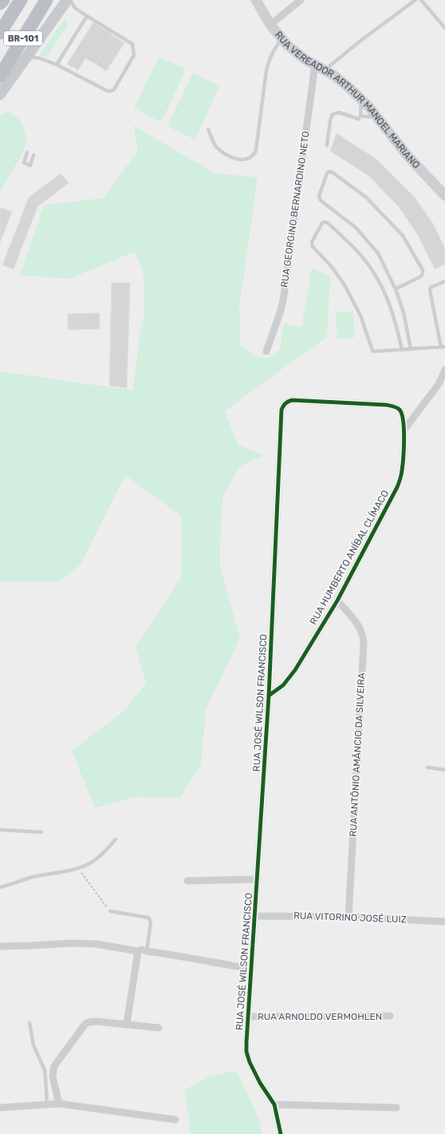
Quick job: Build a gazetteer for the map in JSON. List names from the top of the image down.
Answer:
{
  "streets": {
    "highway": ["BR-101"],
    "main road": ["RUA VEREADOR ARTHUR MANOEL MARIANO"],
    "street": [
      "RUA GEORGINO BERNARDINO NETO",
      "RUA HUMBERTO ANÍBAL CLÍMACO",
      "RUA JOSÉ WILSON FRANCISCO",
      "RUA ANTÔNIO AMÂNCIO DA SILVEIRA",
      "RUA VITORINO JOSÉ LUIZ",
      "RUA ARNOLDO VERMOHLEN"
    ]
  },
  "crossings": [
    ["RUA VEREADOR ARTHUR MANOEL MARIANO", "RUA GEORGINO BERNARDINO NETO"],
    ["RUA HUMBERTO ANÍBAL CLÍMACO", "RUA JOSÉ WILSON FRANCISCO"],
    ["RUA HUMBERTO ANÍBAL CLÍMACO", "RUA ANTÔNIO AMÂNCIO DA SILVEIRA"],
    ["RUA JOSÉ WILSON FRANCISCO", "RUA VITORINO JOSÉ LUIZ"],
    ["RUA JOSÉ WILSON FRANCISCO", "RUA ARNOLDO VERMOHLEN"],
    ["RUA ANTÔNIO AMÂNCIO DA SILVEIRA", "RUA VITORINO JOSÉ LUIZ"]
  ]
}
